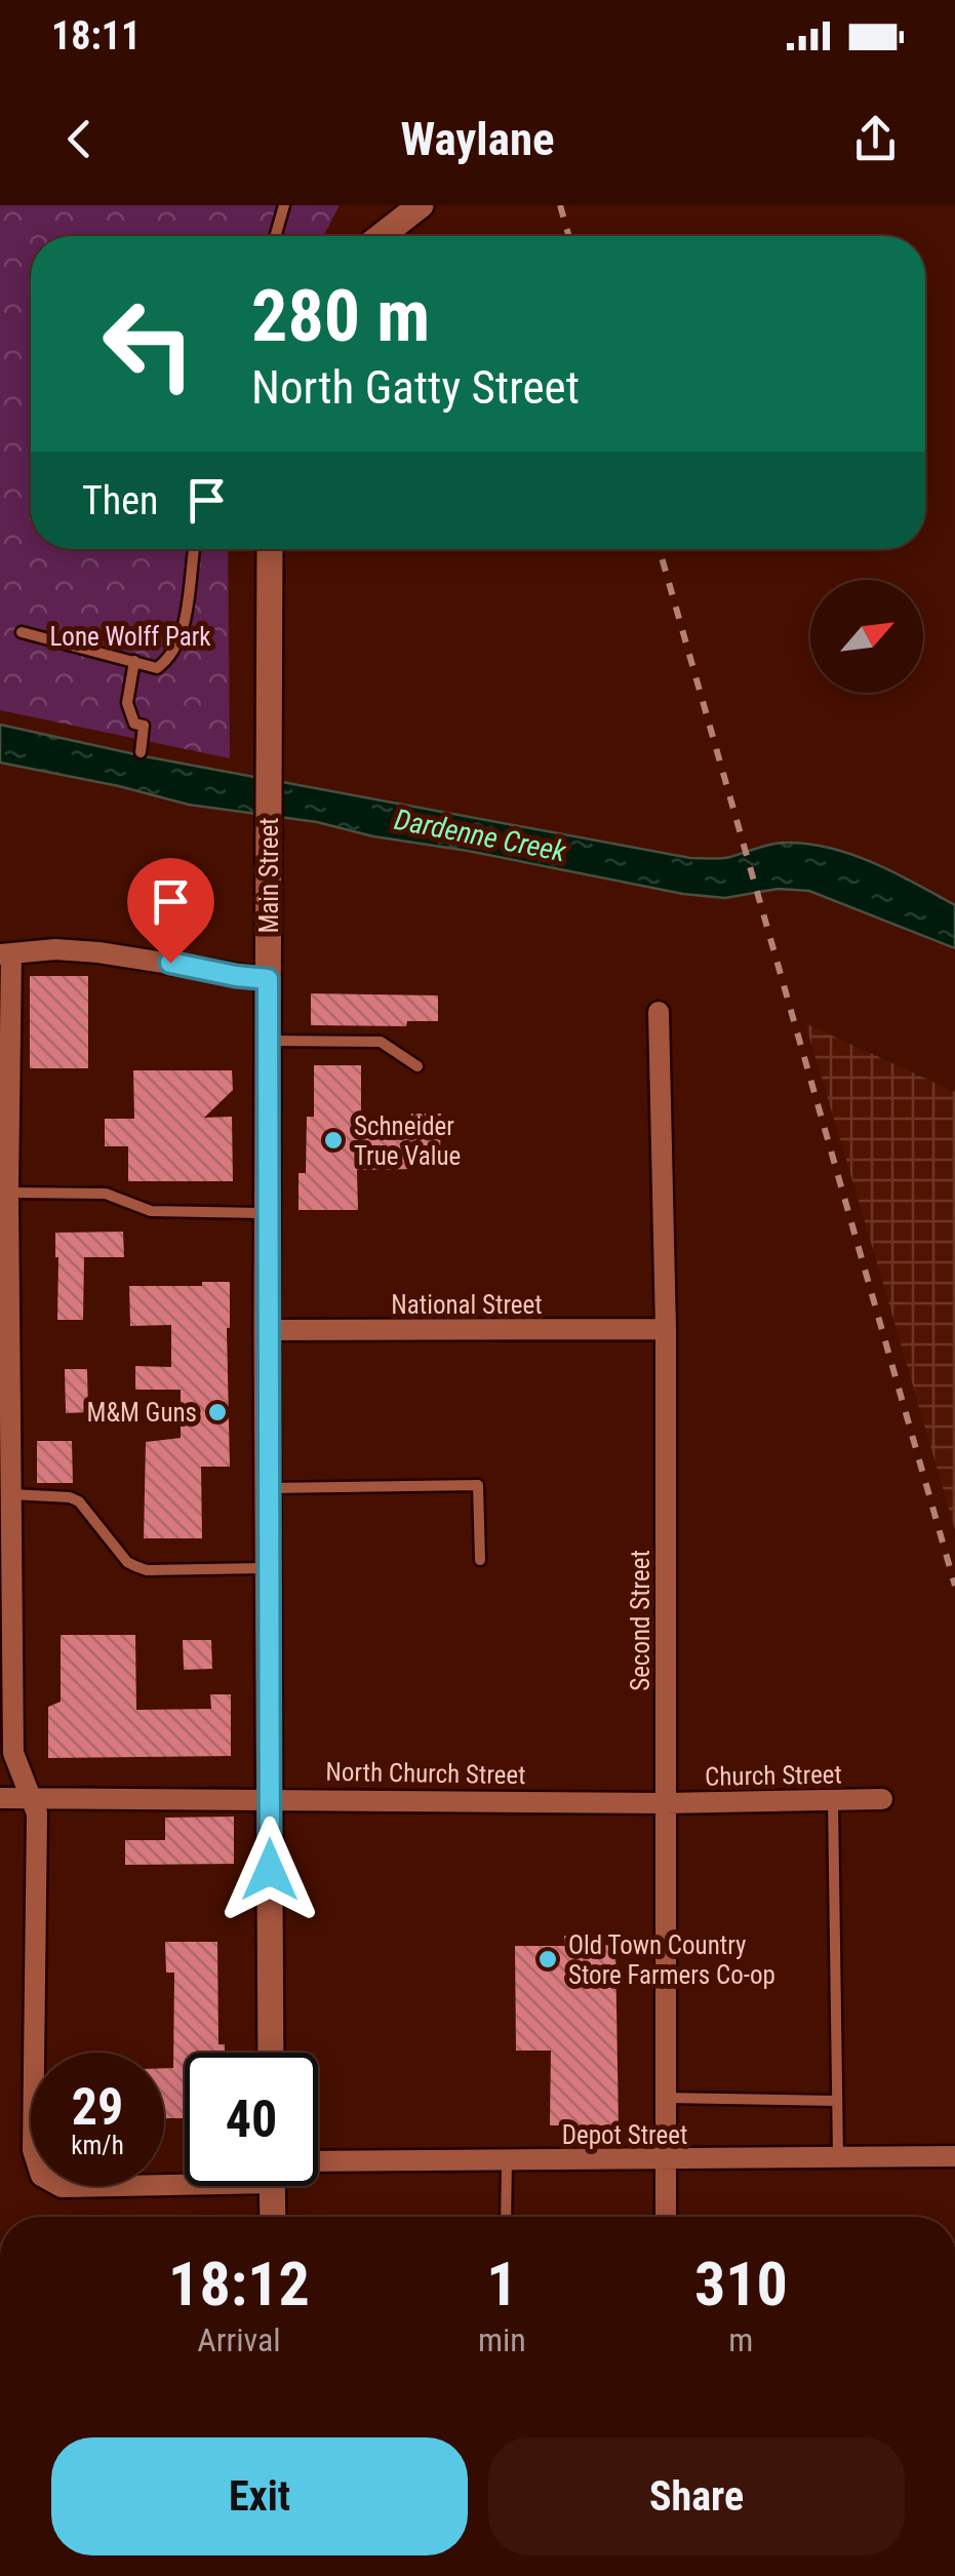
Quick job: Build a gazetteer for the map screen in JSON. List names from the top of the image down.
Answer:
{
  "streets": {
    "street": [
      "Main Street",
      "National Street",
      "Second Street",
      "North Church Street",
      "Church Street",
      "Depot Street"
    ]
  },
  "crossings": [
    ["Main Street", "National Street"],
    ["Main Street", "North Church Street"],
    ["National Street", "Second Street"],
    ["Second Street", "North Church Street"],
    ["Second Street", "Church Street"],
    ["Second Street", "Depot Street"],
    ["North Church Street", "Church Street"]
  ],
  "water": ["Dardenne Creek"],
  "parks": ["Lone Wolff Park"],
  "places": ["Schneider True Value", "M&M Guns", "Old Town Country Store Farmers Co-op"],
  "north": "top right",
  "page": {
    "status": "18:11",
    "header": "Waylane",
    "turn": ["280 m", "North Gatty Street"],
    "then": "Then",
    "speed": "29 km/h",
    "limit": "40",
    "eta": [
      "18:12",
      "Arrival",
      "1",
      "min",
      "310",
      "m"
    ],
    "buttons": ["Exit", "Share"]
  }
}
